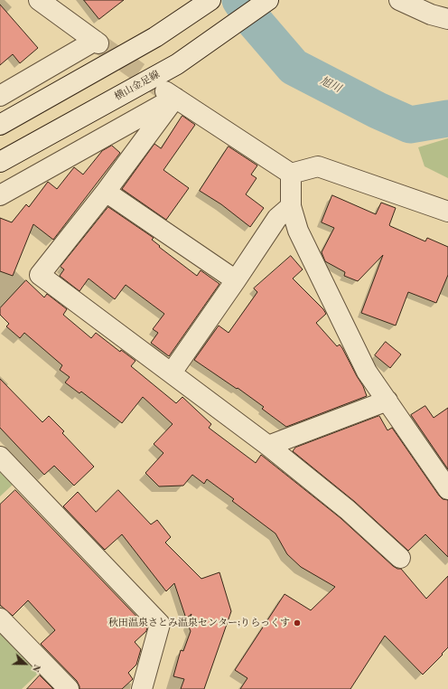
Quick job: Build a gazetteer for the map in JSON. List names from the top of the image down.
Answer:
{
  "streets": {
    "street": ["横山金足線"]
  },
  "water": ["旭川"],
  "places": ["秋田温泉さとみ温泉センター;りらっくす"],
  "north": "right"
}
